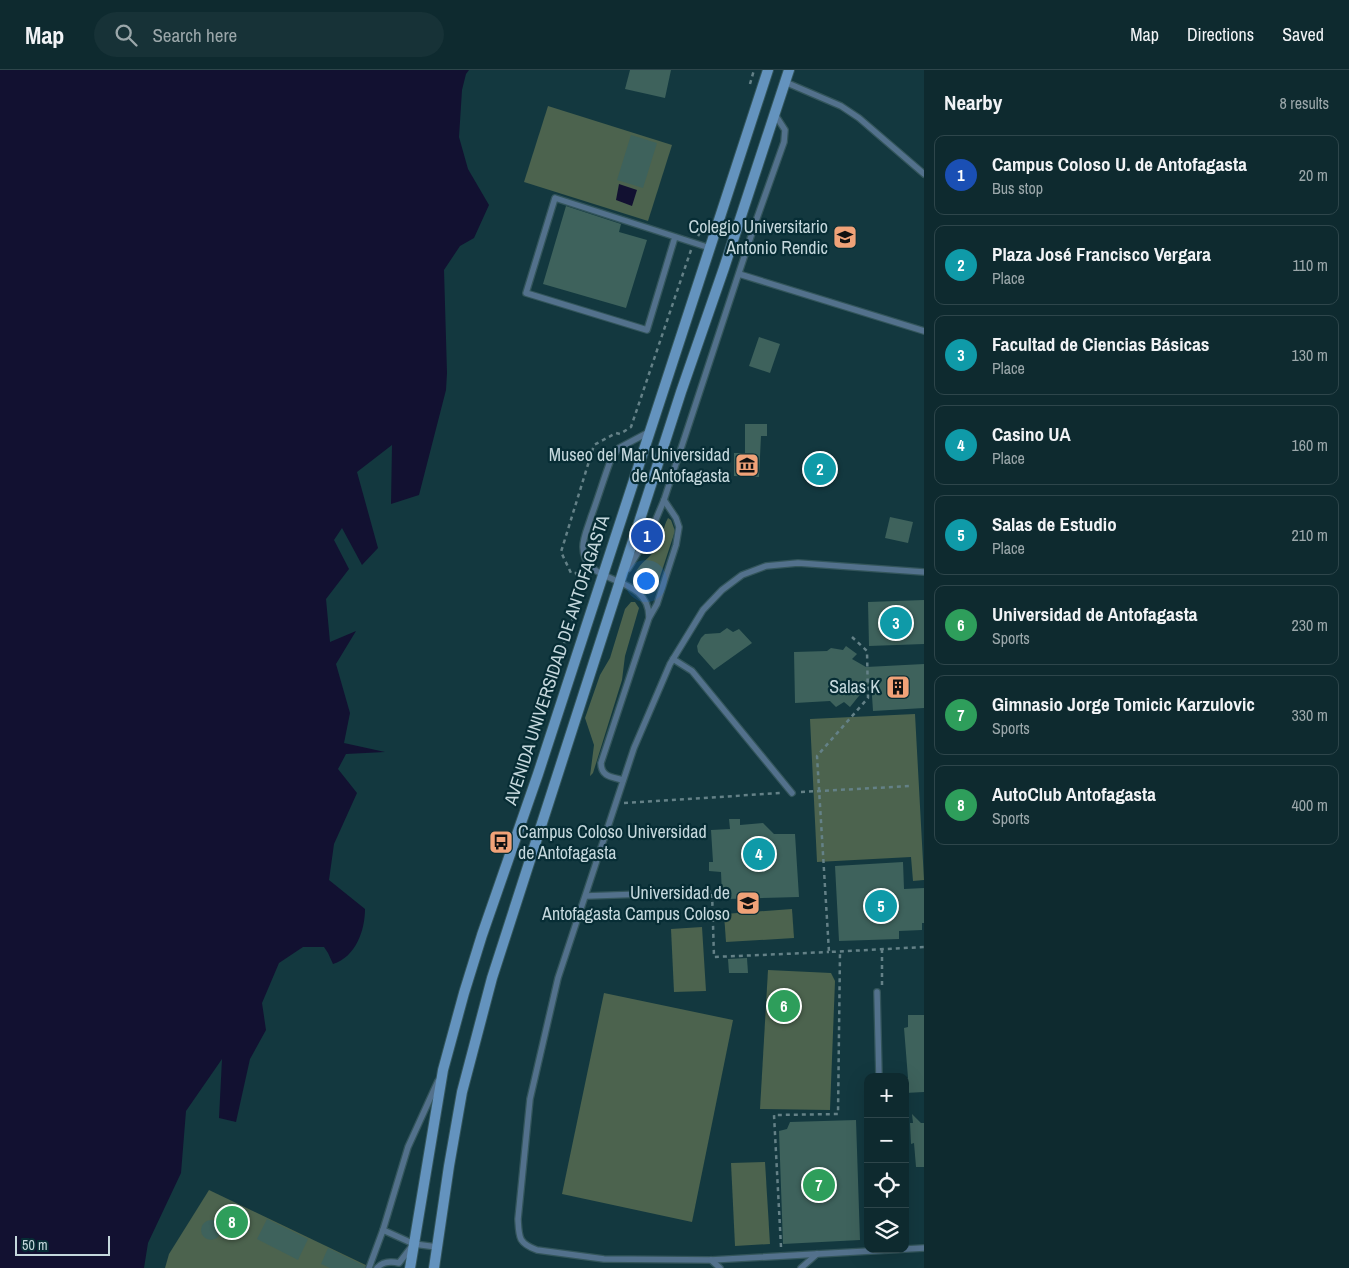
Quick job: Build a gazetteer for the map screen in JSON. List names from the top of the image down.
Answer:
{
  "streets": {
    "main road": ["AVENIDA UNIVERSIDAD DE ANTOFAGASTA"]
  },
  "places": {
    "school or university": ["Colegio Universitario Antonio Rendic", "Universidad de Antofagasta Campus Coloso"],
    "museum": ["Museo del Mar Universidad de Antofagasta"],
    "building": ["Salas K"],
    "bus stop": ["Campus Coloso Universidad de Antofagasta"]
  },
  "scale_bar": "50 m",
  "page": {
    "header": "Map",
    "search": "Search here",
    "nav": ["Map", "Directions", "Saved"],
    "heading": ["Nearby", "8 results"],
    "list": [
      {
        "mark": "1",
        "name": "Campus Coloso U. de Antofagasta",
        "note": "Bus stop",
        "value": "20 m"
      },
      {
        "mark": "2",
        "name": "Plaza José Francisco Vergara",
        "note": "Place",
        "value": "110 m"
      },
      {
        "mark": "3",
        "name": "Facultad de Ciencias Básicas",
        "note": "Place",
        "value": "130 m"
      },
      {
        "mark": "4",
        "name": "Casino UA",
        "note": "Place",
        "value": "160 m"
      },
      {
        "mark": "5",
        "name": "Salas de Estudio",
        "note": "Place",
        "value": "210 m"
      },
      {
        "mark": "6",
        "name": "Universidad de Antofagasta",
        "note": "Sports",
        "value": "230 m"
      },
      {
        "mark": "7",
        "name": "Gimnasio Jorge Tomicic Karzulovic",
        "note": "Sports",
        "value": "330 m"
      },
      {
        "mark": "8",
        "name": "AutoClub Antofagasta",
        "note": "Sports",
        "value": "400 m"
      }
    ],
    "pins": [
      "2",
      "1",
      "3",
      "4",
      "5",
      "6",
      "7",
      "8"
    ],
    "map_buttons": ["+", "−"],
    "scale": "50 m"
  }
}
